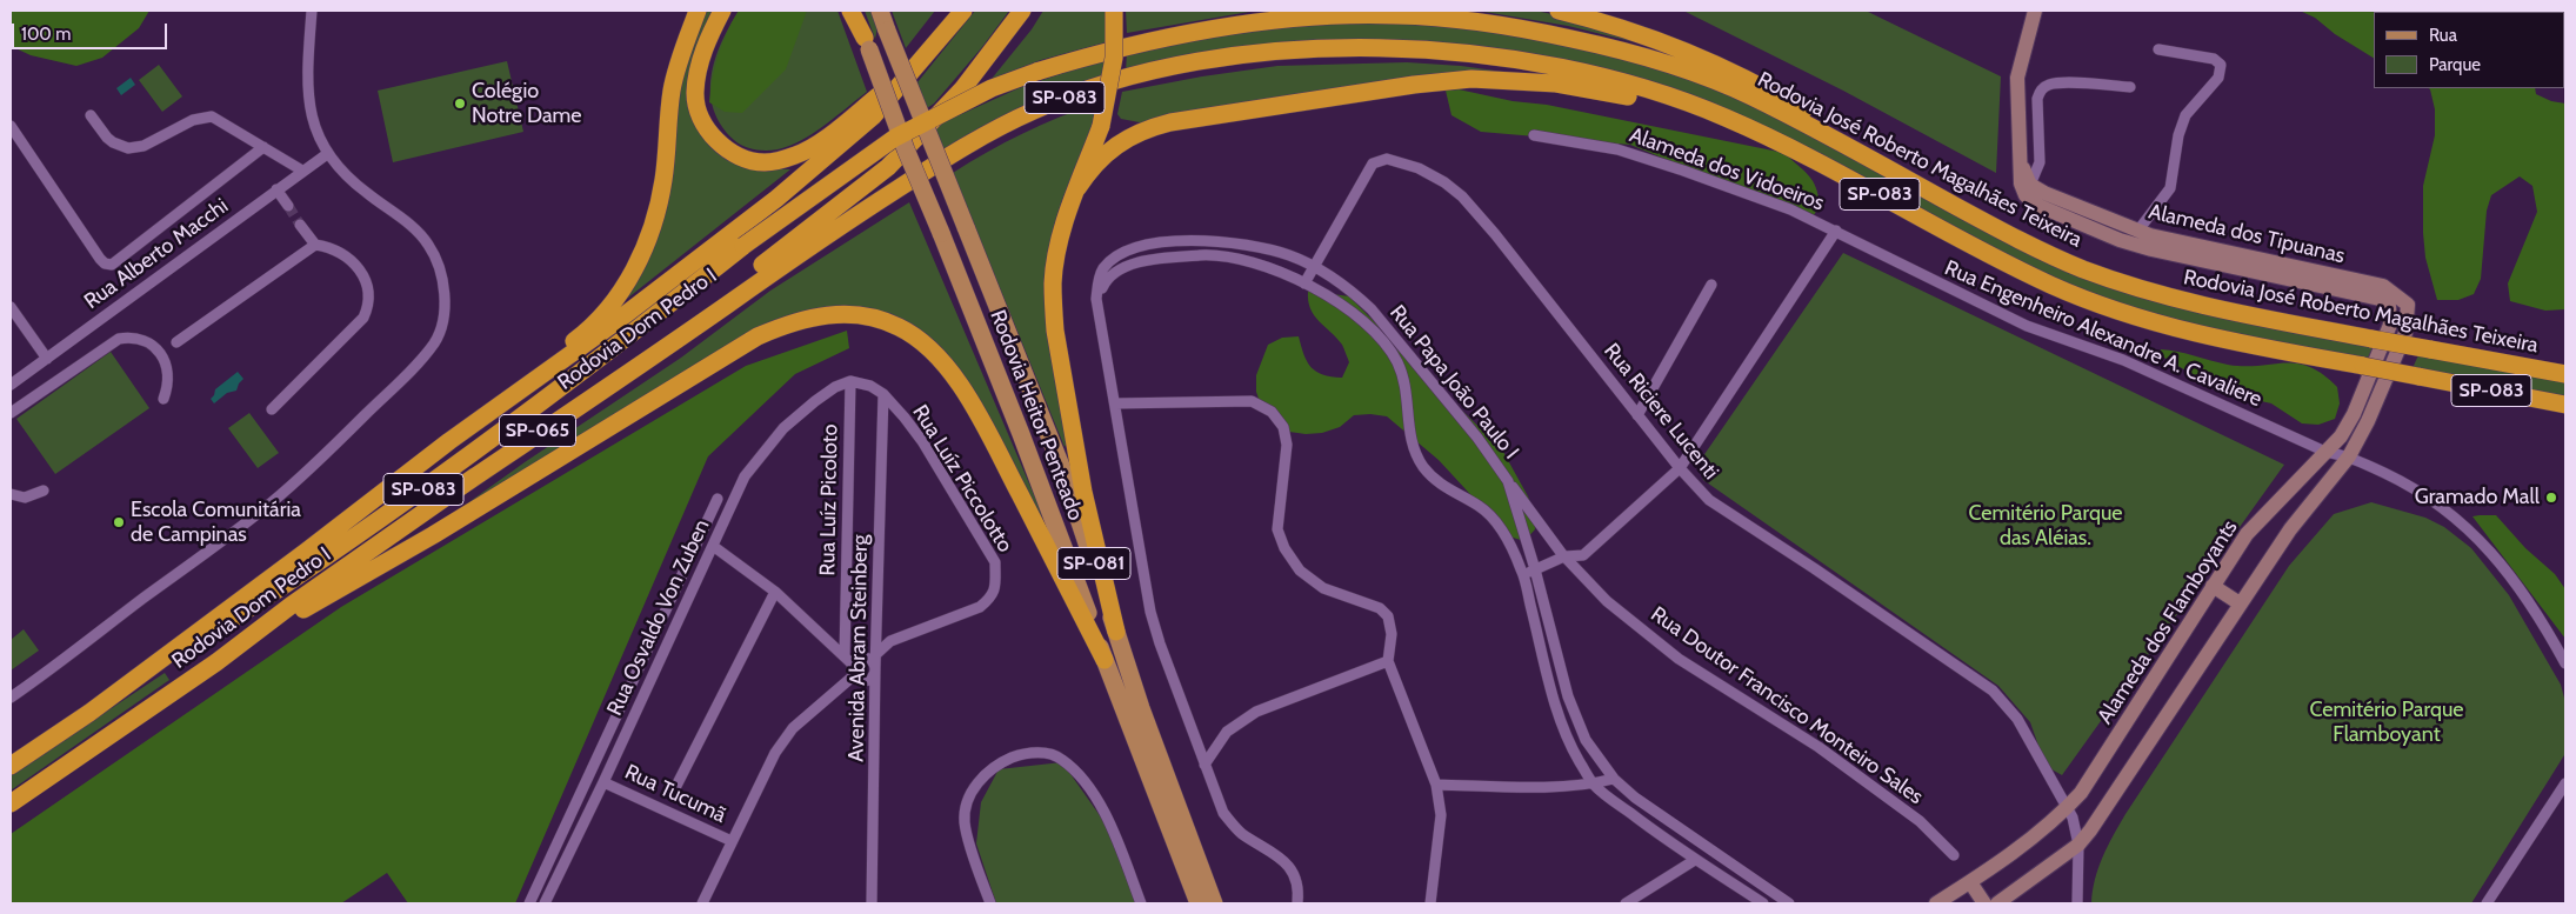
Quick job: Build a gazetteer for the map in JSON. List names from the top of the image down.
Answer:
{
  "streets": {
    "highway": [
      "SP-083",
      "Rodovia José Roberto Magalhães Teixeira",
      "Rodovia Dom Pedro I",
      "SP-065"
    ],
    "main road": ["Rodovia Heitor Penteado", "SP-081"],
    "street": [
      "Alameda dos Vidoeiros",
      "Alameda dos Tipuanas",
      "Rua Alberto Macchi",
      "Rua Engenheiro Alexandre A. Cavaliere",
      "Rua Papa João Paulo I",
      "Rua Riciere Lucenti",
      "Rua Luíz Piccolotto",
      "Rua Luíz Picoloto",
      "Rua Osvaldo Von Zuben",
      "Alameda dos Flamboyants",
      "Avenida Abram Steinberg",
      "Rua Doutor Francisco Monteiro Sales",
      "Rua Tucumã"
    ]
  },
  "crossings": [
    ["SP-083", "Rodovia Dom Pedro I"],
    ["Rodovia José Roberto Magalhães Teixeira", "Rodovia Dom Pedro I"],
    ["Alameda dos Vidoeiros", "Rua Engenheiro Alexandre A. Cavaliere"],
    ["Alameda dos Tipuanas", "Alameda dos Flamboyants"],
    ["Rua Engenheiro Alexandre A. Cavaliere", "Alameda dos Flamboyants"],
    ["Rua Papa João Paulo I", "Rua Riciere Lucenti"],
    ["Rua Papa João Paulo I", "Rua Doutor Francisco Monteiro Sales"],
    ["Rua Riciere Lucenti", "Alameda dos Flamboyants"],
    ["Rua Luíz Piccolotto", "Avenida Abram Steinberg"],
    ["Rua Luíz Picoloto", "Rua Osvaldo Von Zuben"],
    ["Rua Luíz Picoloto", "Avenida Abram Steinberg"],
    ["Rua Osvaldo Von Zuben", "Rua Tucumã"]
  ],
  "parks": ["Cemitério Parque das Aléias.", "Cemitério Parque Flamboyant"],
  "places": ["Colégio Notre Dame", "Gramado Mall", "Escola Comunitária de Campinas"],
  "legend": ["Rua", "Parque"],
  "scale_bar": "100 m"
}
